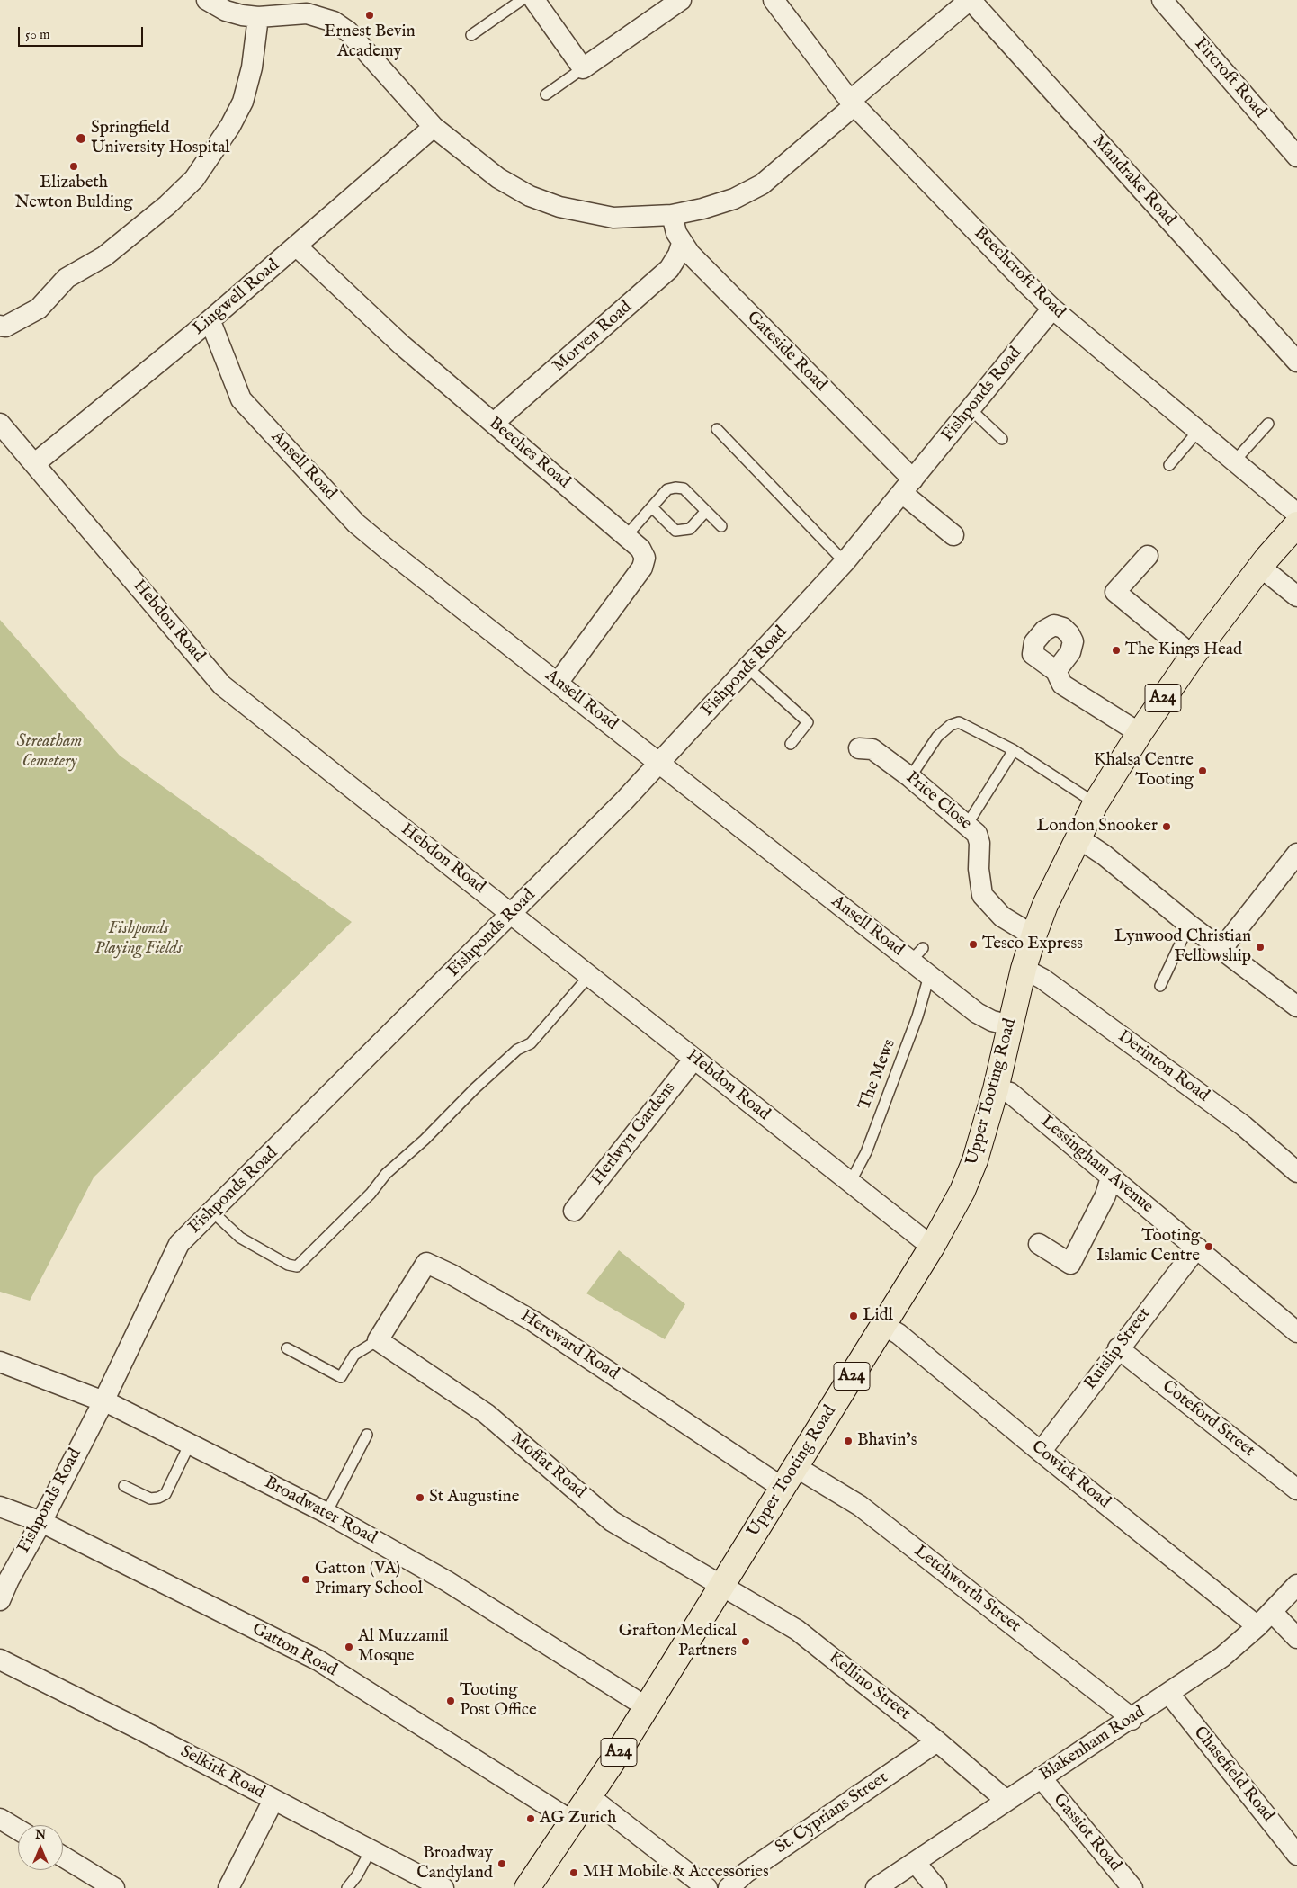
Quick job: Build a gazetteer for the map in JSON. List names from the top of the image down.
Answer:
{
  "streets": {
    "highway": ["A24", "Upper Tooting Road"],
    "street": [
      "Fircroft Road",
      "Mandrake Road",
      "Beechcroft Road",
      "Lingwell Road",
      "Morven Road",
      "Gateside Road",
      "Fishponds Road",
      "Beeches Road",
      "Ansell Road",
      "Hebdon Road",
      "Price Close",
      "Derinton Road",
      "Herlwyn Gardens",
      "Lessingham Avenue",
      "Hereward Road",
      "Ruislip Street",
      "Coteford Street",
      "Moffat Road",
      "Cowick Road",
      "Broadwater Road",
      "Letchworth Street",
      "Gatton Road",
      "Kellino Street",
      "Blakenham Road",
      "Selkirk Road",
      "Chasefield Road",
      "St. Cyprians Street",
      "Gassiot Road"
    ],
    "lane": ["The Mews"]
  },
  "crossings": [
    ["Beechcroft Road", "Fishponds Road"],
    ["Lingwell Road", "Beeches Road"],
    ["Lingwell Road", "Ansell Road"],
    ["Lingwell Road", "Hebdon Road"],
    ["Morven Road", "Gateside Road"],
    ["Morven Road", "Beeches Road"],
    ["Gateside Road", "Fishponds Road"],
    ["Fishponds Road", "Ansell Road"],
    ["Fishponds Road", "Hebdon Road"],
    ["Fishponds Road", "Broadwater Road"],
    ["Fishponds Road", "Gatton Road"],
    ["Beeches Road", "Ansell Road"],
    ["Ansell Road", "The Mews"],
    ["Ansell Road", "Upper Tooting Road"],
    ["Hebdon Road", "The Mews"],
    ["Hebdon Road", "Upper Tooting Road"],
    ["Hebdon Road", "Herlwyn Gardens"],
    ["A24", "Upper Tooting Road"],
    ["A24", "Gatton Road"],
    ["Price Close", "Upper Tooting Road"],
    ["Derinton Road", "Upper Tooting Road"],
    ["Upper Tooting Road", "Lessingham Avenue"],
    ["Upper Tooting Road", "Hereward Road"],
    ["Upper Tooting Road", "Moffat Road"],
    ["Upper Tooting Road", "Cowick Road"],
    ["Upper Tooting Road", "Broadwater Road"],
    ["Upper Tooting Road", "Letchworth Street"],
    ["Upper Tooting Road", "Kellino Street"],
    ["Lessingham Avenue", "Ruislip Street"],
    ["Hereward Road", "Moffat Road"],
    ["Ruislip Street", "Coteford Street"],
    ["Ruislip Street", "Cowick Road"],
    ["Moffat Road", "Kellino Street"],
    ["Cowick Road", "Blakenham Road"],
    ["Letchworth Street", "Blakenham Road"],
    ["Kellino Street", "Blakenham Road"],
    ["Kellino Street", "St. Cyprians Street"],
    ["Blakenham Road", "Chasefield Road"],
    ["Blakenham Road", "Gassiot Road"]
  ],
  "parks": ["Streatham Cemetery", "Fishponds Playing Fields"],
  "places": [
    "Ernest Bevin Academy",
    "Springfield University Hospital",
    "Elizabeth Newton Bulding",
    "The Kings Head",
    "Khalsa Centre Tooting",
    "London Snooker",
    "Tesco Express",
    "Lynwood Christian Fellowship",
    "Tooting Islamic Centre",
    "Lidl",
    "Bhavin’s",
    "St Augustine",
    "Gatton (VA) Primary School",
    "Grafton Medical Partners",
    "Al Muzzamil Mosque",
    "Tooting Post Office",
    "AG Zurich",
    "Broadway Candyland",
    "MH Mobile & Accessories"
  ],
  "scale_bar": "50 m",
  "north": "top"
}
